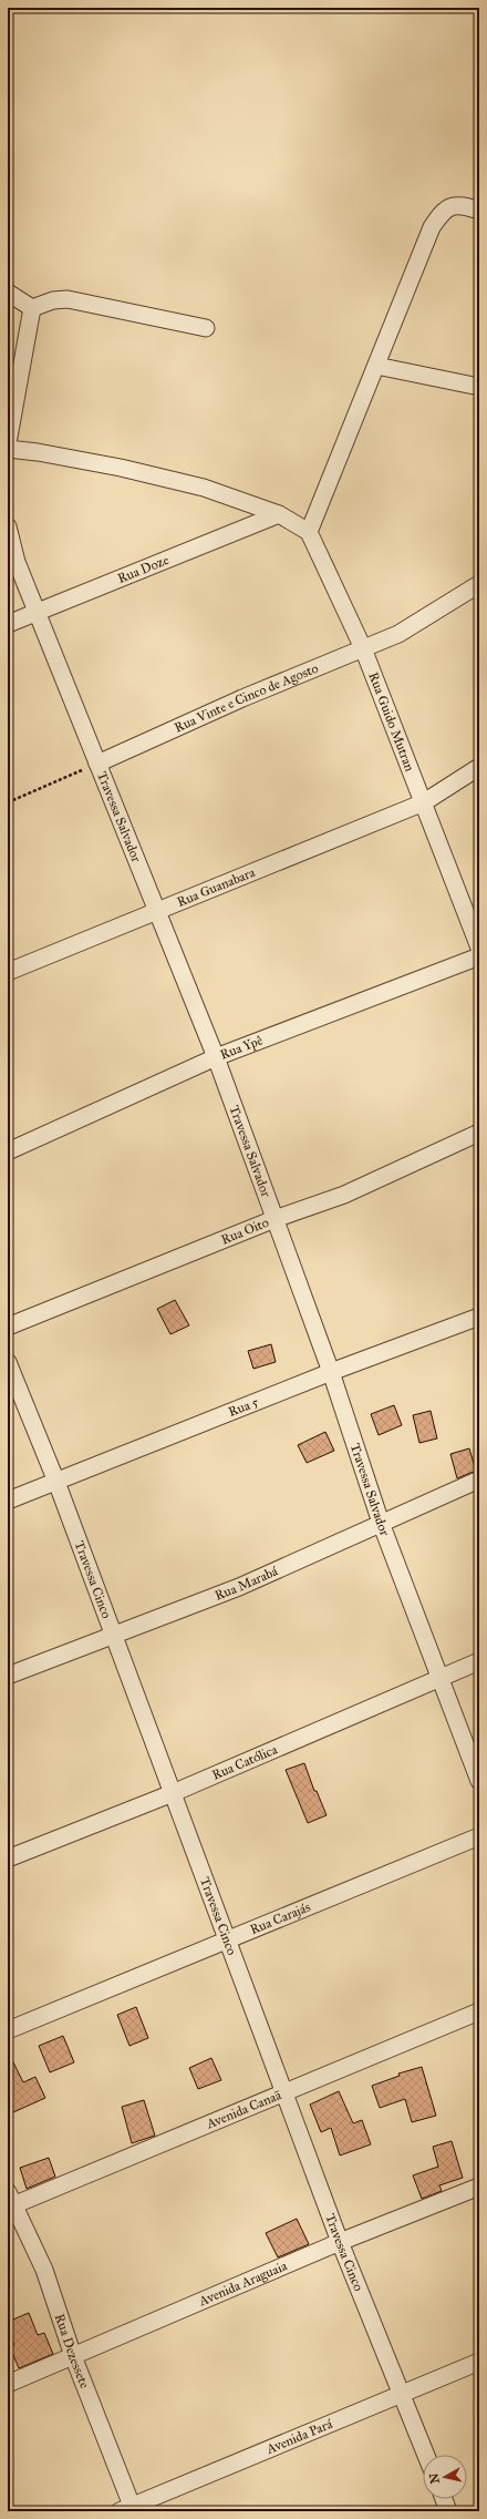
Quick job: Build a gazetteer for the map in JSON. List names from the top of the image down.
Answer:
{
  "streets": {
    "street": [
      "Rua Doze",
      "Rua Vinte e Cinco de Agosto",
      "Rua Guido Mutran",
      "Travessa Salvador",
      "Rua Guanabara",
      "Rua Ypê",
      "Rua Oito",
      "Rua 5",
      "Travessa Cinco",
      "Rua Marabá",
      "Rua Católica",
      "Rua Carajás",
      "Avenida Canaã",
      "Avenida Araguaia",
      "Rua Dezessete",
      "Avenida Pará"
    ]
  },
  "crossings": [
    ["Rua Doze", "Travessa Salvador"],
    ["Rua Vinte e Cinco de Agosto", "Rua Guido Mutran"],
    ["Rua Vinte e Cinco de Agosto", "Travessa Salvador"],
    ["Rua Guido Mutran", "Rua Guanabara"],
    ["Travessa Salvador", "Rua Guanabara"],
    ["Travessa Salvador", "Rua Ypê"],
    ["Travessa Salvador", "Rua Oito"],
    ["Travessa Salvador", "Rua 5"],
    ["Travessa Salvador", "Rua Marabá"],
    ["Travessa Salvador", "Rua Católica"],
    ["Rua 5", "Travessa Cinco"],
    ["Travessa Cinco", "Rua Marabá"],
    ["Travessa Cinco", "Rua Católica"],
    ["Travessa Cinco", "Rua Carajás"],
    ["Travessa Cinco", "Avenida Canaã"],
    ["Travessa Cinco", "Avenida Araguaia"],
    ["Travessa Cinco", "Avenida Pará"],
    ["Avenida Canaã", "Rua Dezessete"],
    ["Avenida Araguaia", "Rua Dezessete"],
    ["Rua Dezessete", "Avenida Pará"]
  ],
  "north": "left"
}
